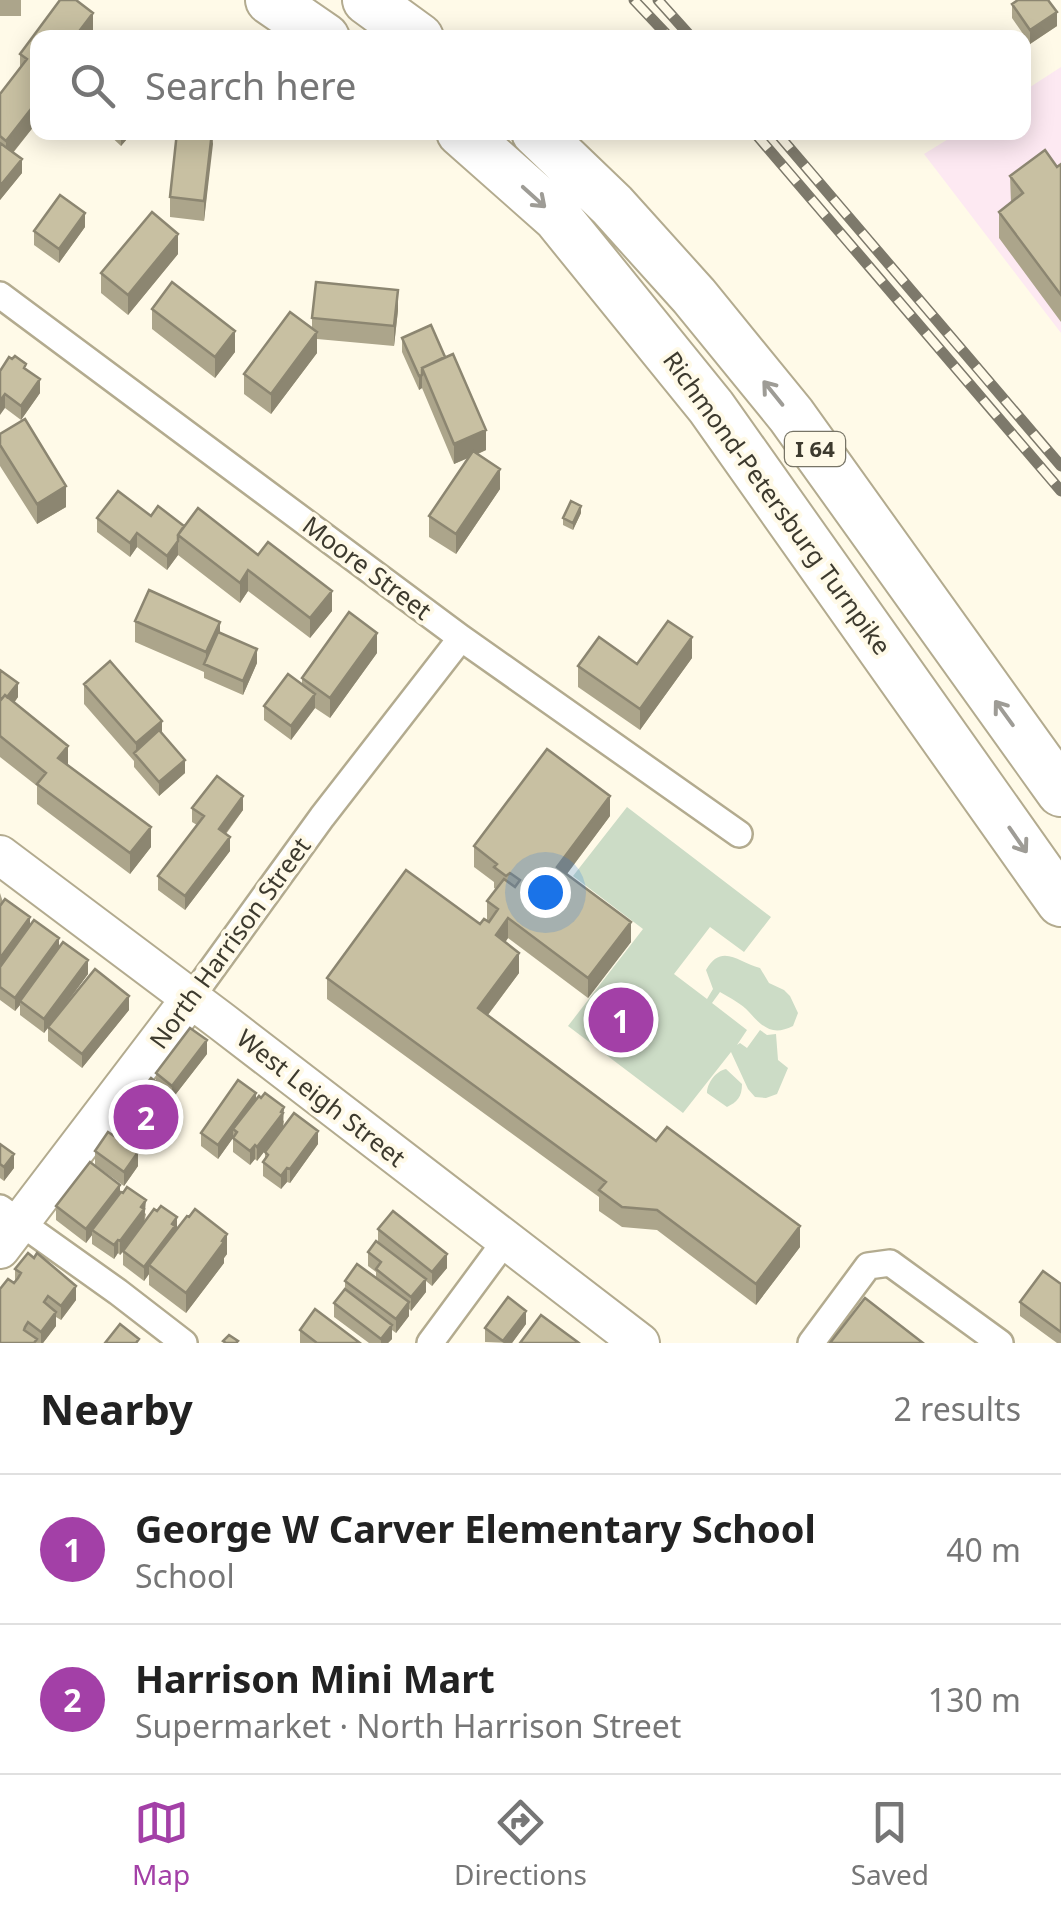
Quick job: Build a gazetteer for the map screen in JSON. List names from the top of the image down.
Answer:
{
  "streets": {
    "highway": ["I 64", "Richmond-Petersburg Turnpike"],
    "main road": ["North Harrison Street", "West Leigh Street"],
    "street": ["Moore Street"]
  },
  "crossings": [
    ["Moore Street", "North Harrison Street"],
    ["North Harrison Street", "West Leigh Street"]
  ],
  "page": {
    "search": "Search here",
    "pins": ["1", "2"],
    "heading": ["Nearby", "2 results"],
    "list": [
      {
        "mark": "1",
        "name": "George W Carver Elementary School",
        "note": "School",
        "value": "40 m"
      },
      {
        "mark": "2",
        "name": "Harrison Mini Mart",
        "note": "Supermarket · North Harrison Street",
        "value": "130 m"
      }
    ],
    "nav": ["Map", "Directions", "Saved"]
  }
}
